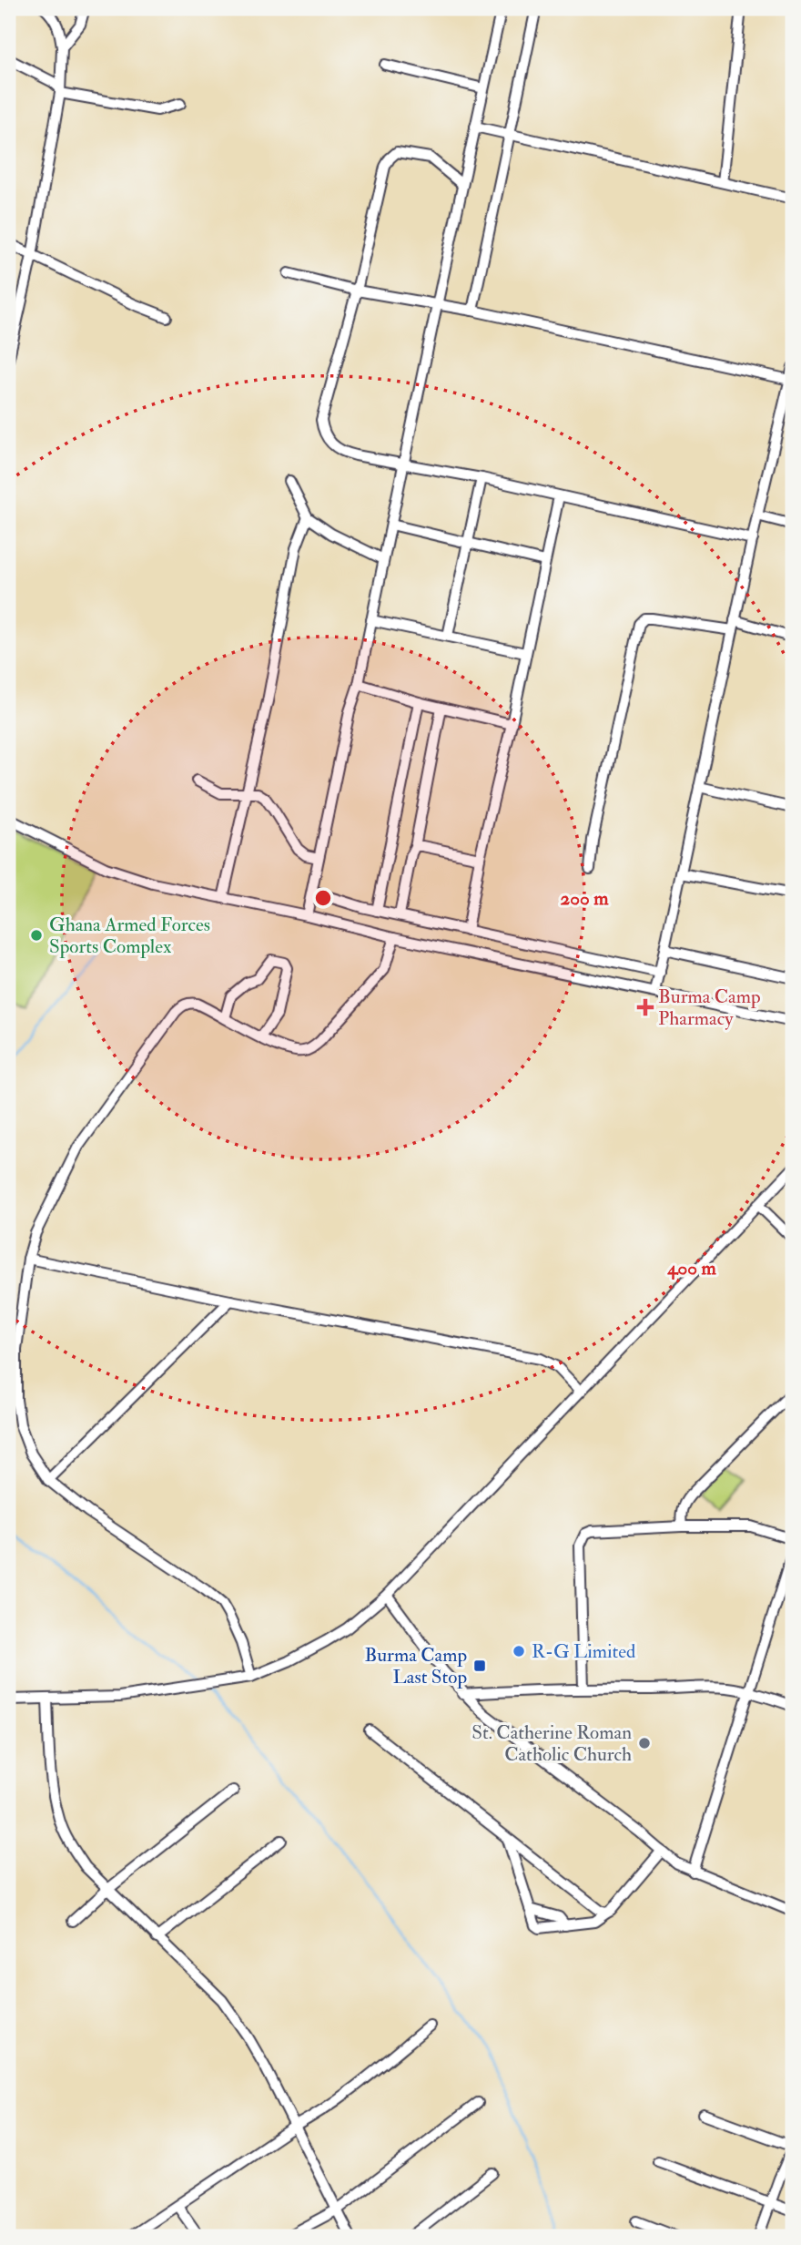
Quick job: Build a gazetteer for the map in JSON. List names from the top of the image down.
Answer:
{
  "places": {
    "other": ["Ghana Armed Forces Sports Complex", "R-G Limited", "St. Catherine Roman Catholic Church"],
    "health": ["Burma Camp Pharmacy"],
    "transit": ["Burma Camp Last Stop"]
  },
  "rings": ["200 m", "400 m"]
}
